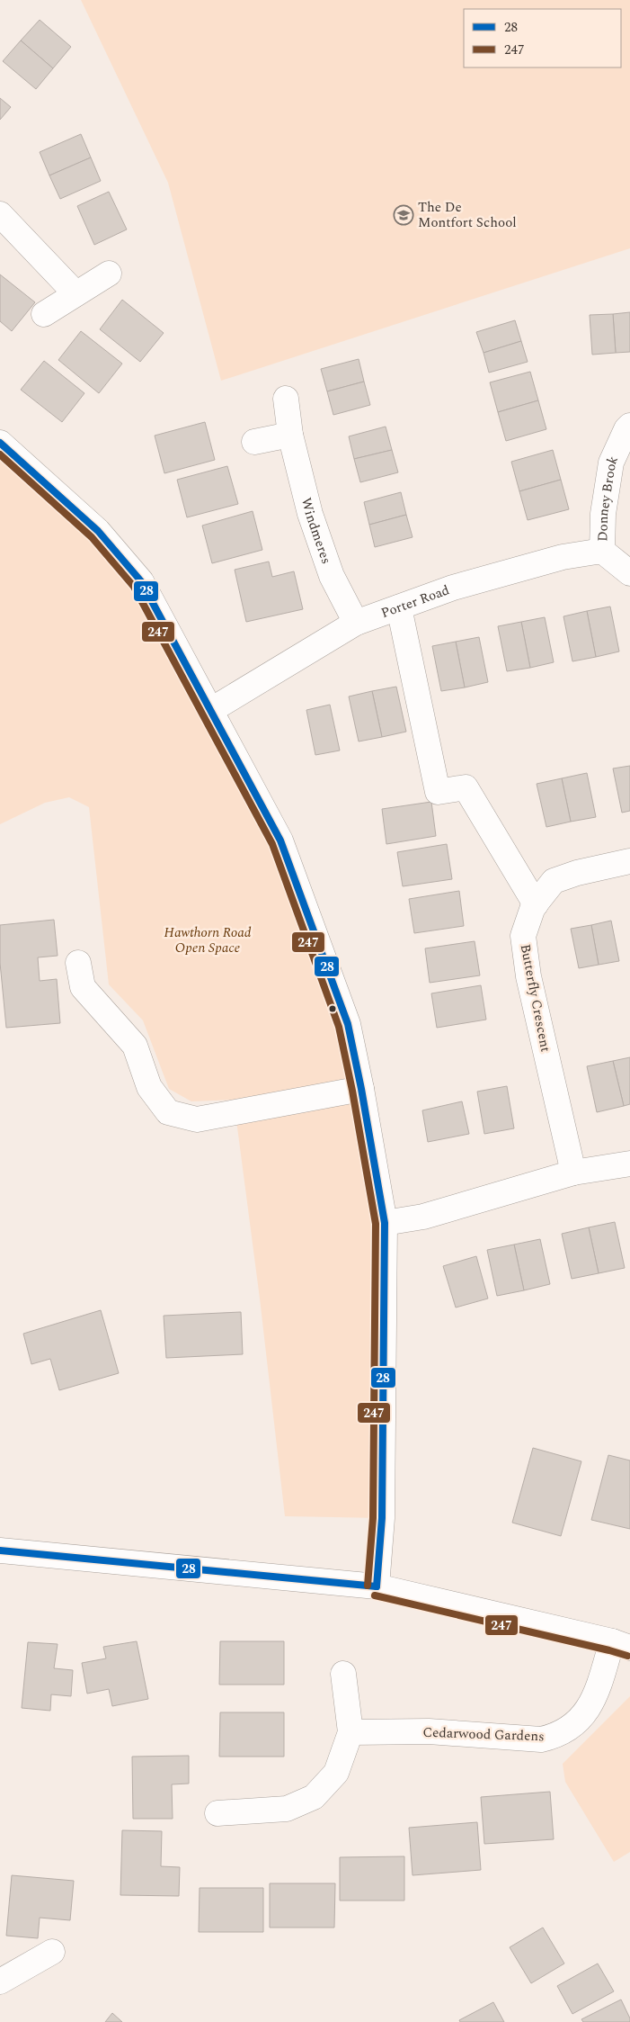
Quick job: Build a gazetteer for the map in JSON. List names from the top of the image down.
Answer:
{
  "streets": {
    "street": [
      "Donney Brook",
      "Windmeres",
      "Porter Road",
      "Butterfly Crescent",
      "Cedarwood Gardens"
    ]
  },
  "crossings": [
    ["Donney Brook", "Porter Road"],
    ["Windmeres", "Porter Road"]
  ],
  "parks": ["Hawthorn Road Open Space"],
  "places": {
    "school or university": ["The De Montfort School"]
  },
  "lines": ["transit line 28", "transit line 247"],
  "legend": ["28", "247"]
}
